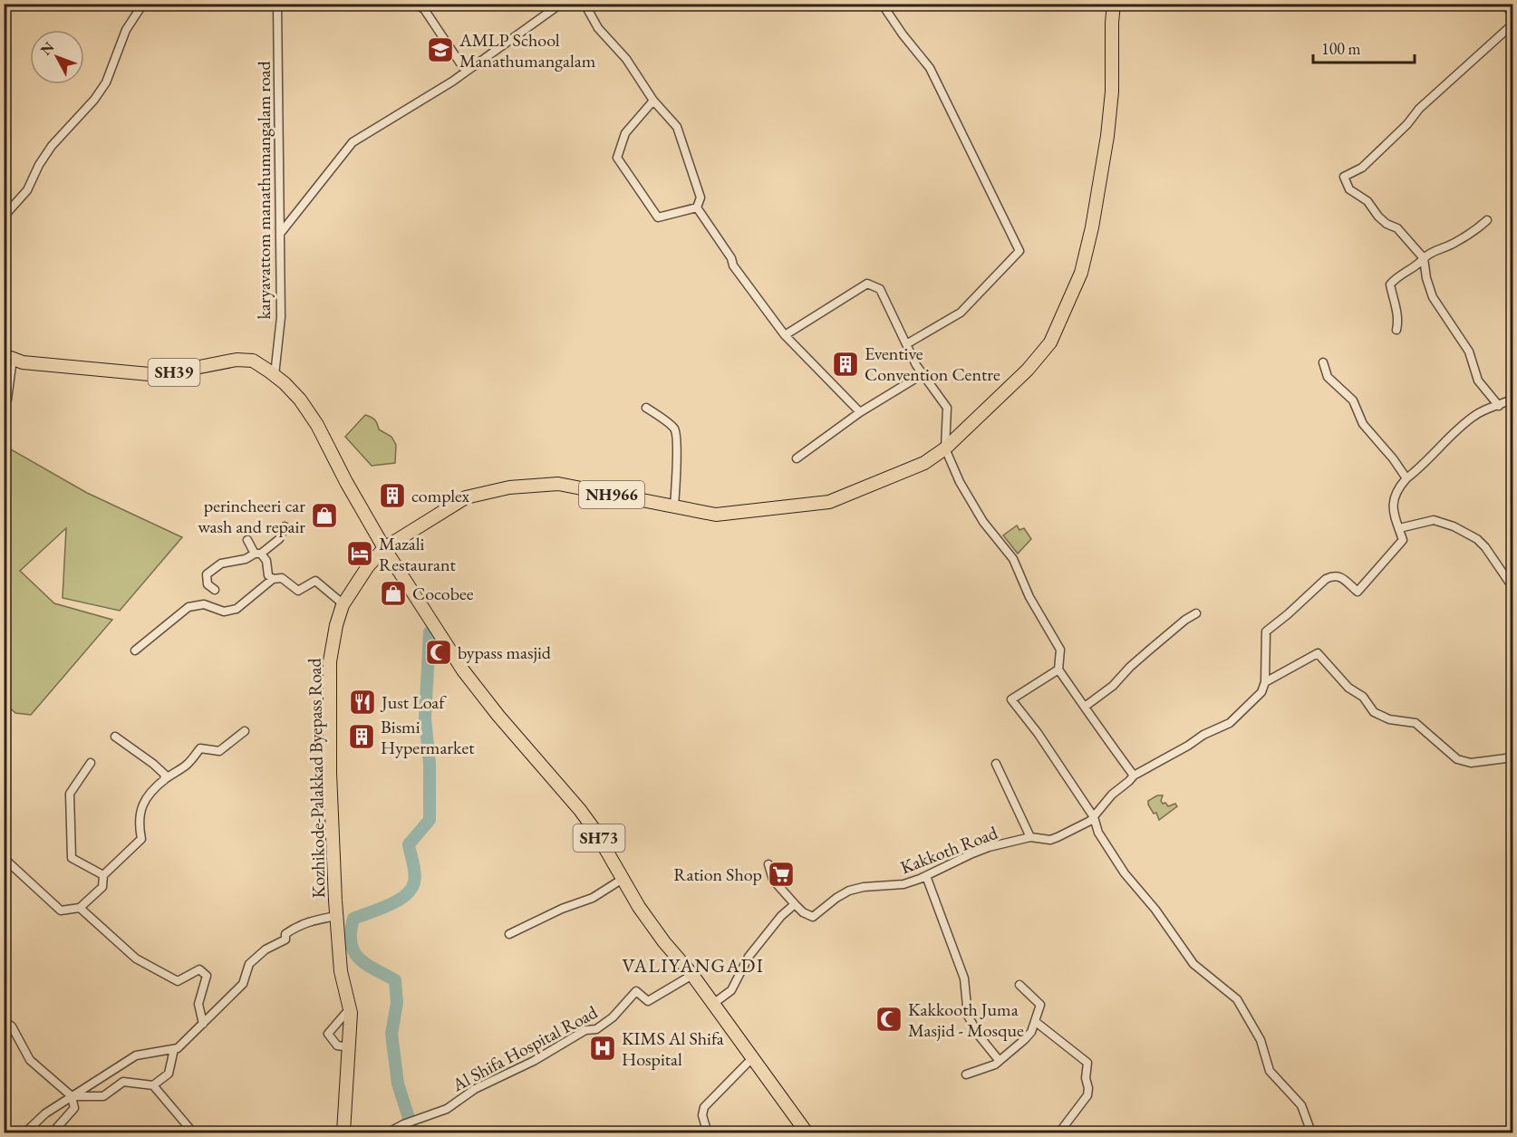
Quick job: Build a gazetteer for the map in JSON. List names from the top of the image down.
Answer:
{
  "streets": {
    "main road": [
      "SH39",
      "NH966",
      "Kozhikode-Palakkad Byepass Road",
      "SH73"
    ],
    "street": ["karyavattom manathumangalam road", "Kakkoth Road", "Al Shifa Hospital Road"]
  },
  "crossings": [
    ["karyavattom manathumangalam road", "SH39"],
    ["SH39", "Kozhikode-Palakkad Byepass Road"],
    ["SH39", "SH73"],
    ["Kozhikode-Palakkad Byepass Road", "SH73"],
    ["SH73", "Al Shifa Hospital Road"]
  ],
  "districts": ["VALIYANGADI"],
  "places": {
    "school or university": ["AMLP School Manathumangalam"],
    "building": ["Eventive Convention Centre", "complex", "Bismi Hypermarket"],
    "shop": ["perincheeri car wash and repair", "Cocobee"],
    "hotel": ["Mazali Restaurant"],
    "mosque": ["bypass masjid", "Kakkooth Juma Masjid - Mosque"],
    "restaurant": ["Just Loaf"],
    "supermarket": ["Ration Shop"],
    "hospital": ["KIMS Al Shifa Hospital"]
  },
  "scale_bar": "100 m",
  "north": "top left"
}
